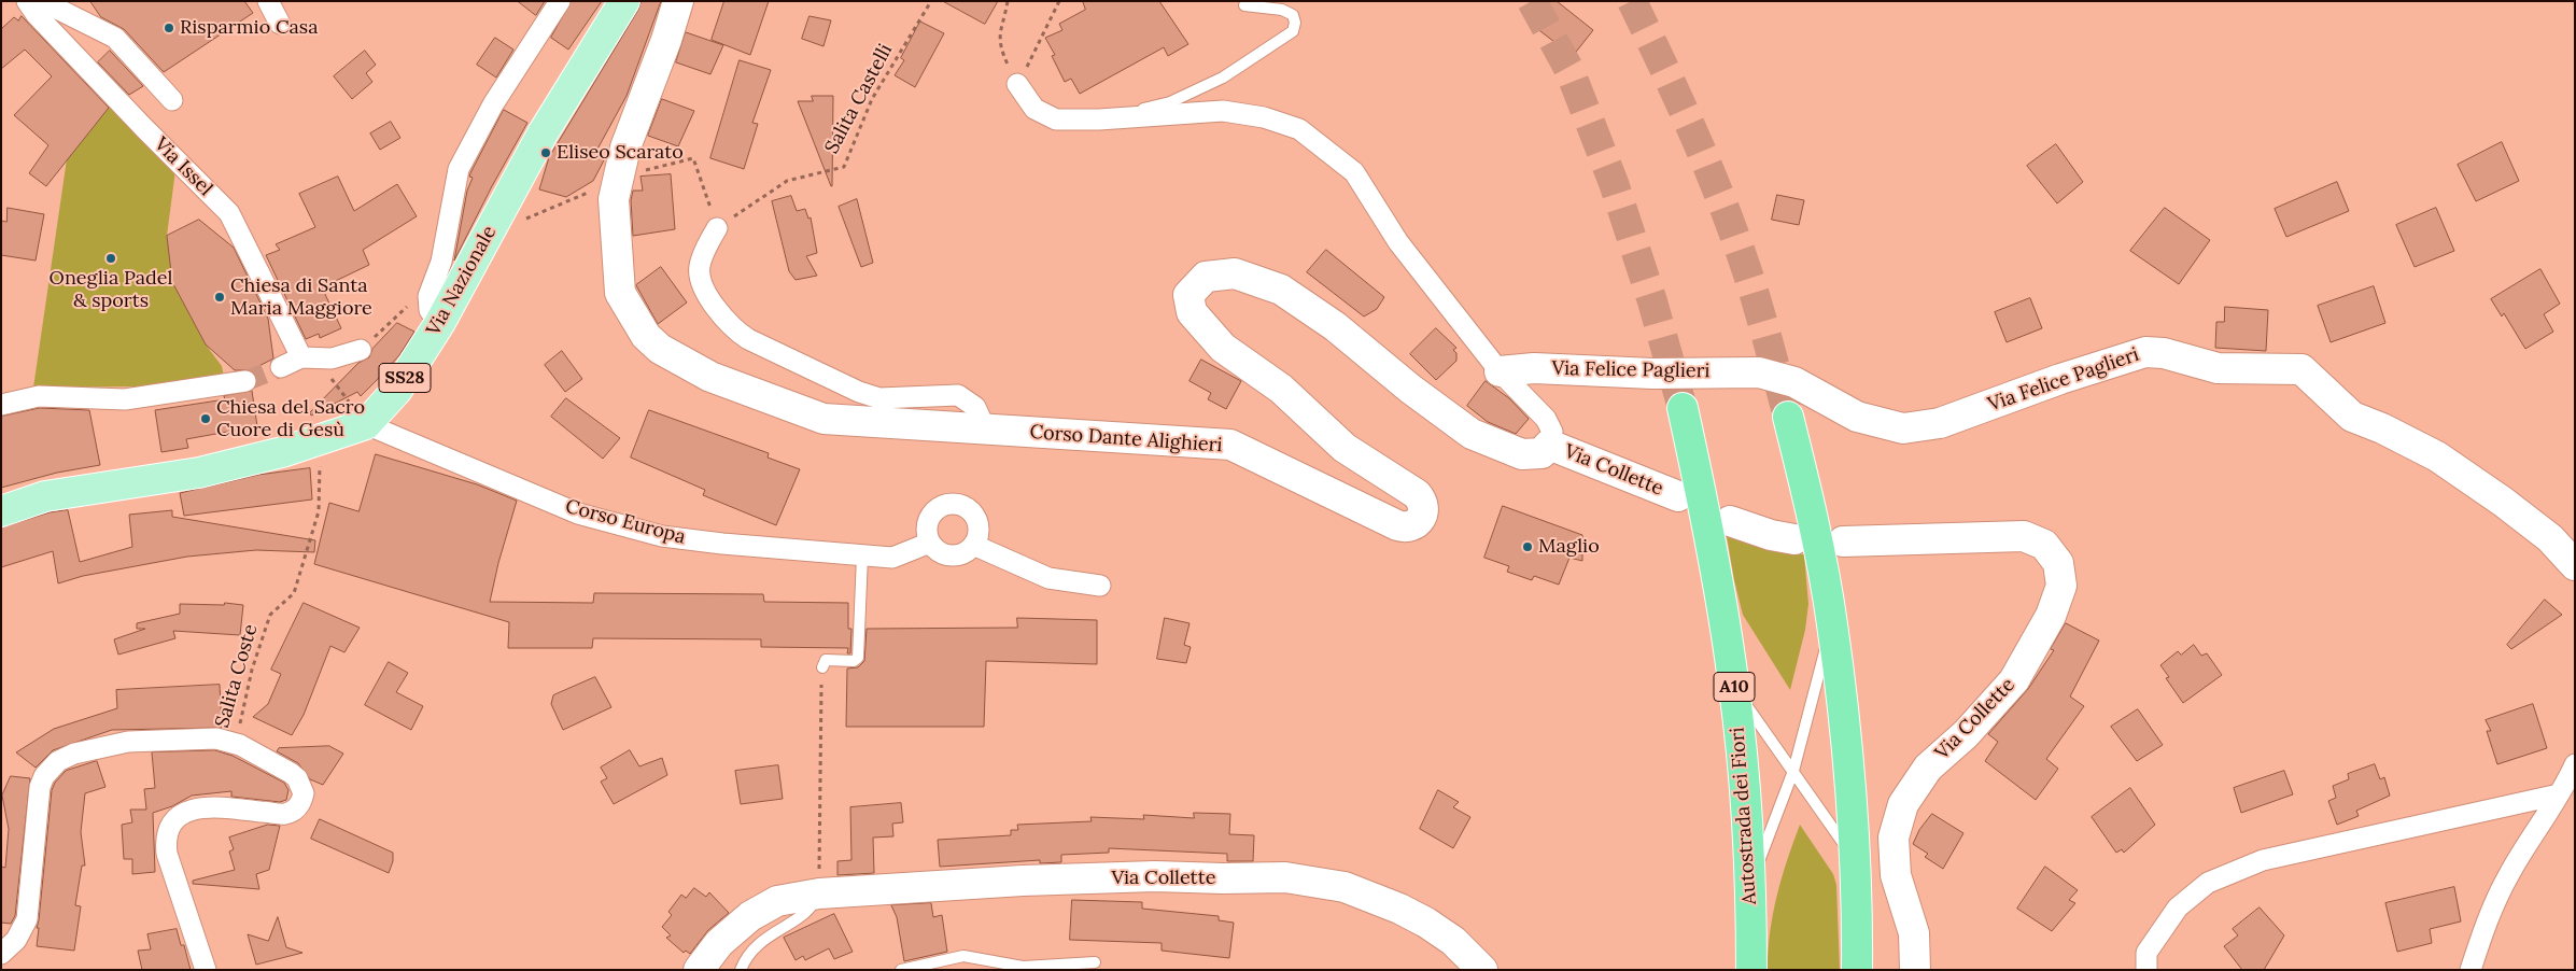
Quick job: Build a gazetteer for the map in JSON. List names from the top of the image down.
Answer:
{
  "streets": {
    "highway": ["A10", "Autostrada dei Fiori"],
    "main road": ["Via Nazionale", "SS28"],
    "street": [
      "Via Issel",
      "Via Felice Paglieri",
      "Corso Dante Alighieri",
      "Via Collette",
      "Corso Europa"
    ],
    "path": ["Salita Castelli", "Salita Coste"]
  },
  "crossings": [
    ["Via Nazionale", "Corso Europa"],
    ["Via Nazionale", "Salita Coste"],
    ["Corso Dante Alighieri", "Via Collette"]
  ],
  "places": [
    "Risparmio Casa",
    "Eliseo Scarato",
    "Oneglia Padel & sports",
    "Chiesa di Santa Maria Maggiore",
    "Chiesa del Sacro Cuore di Gesù",
    "Maglio"
  ]
}
